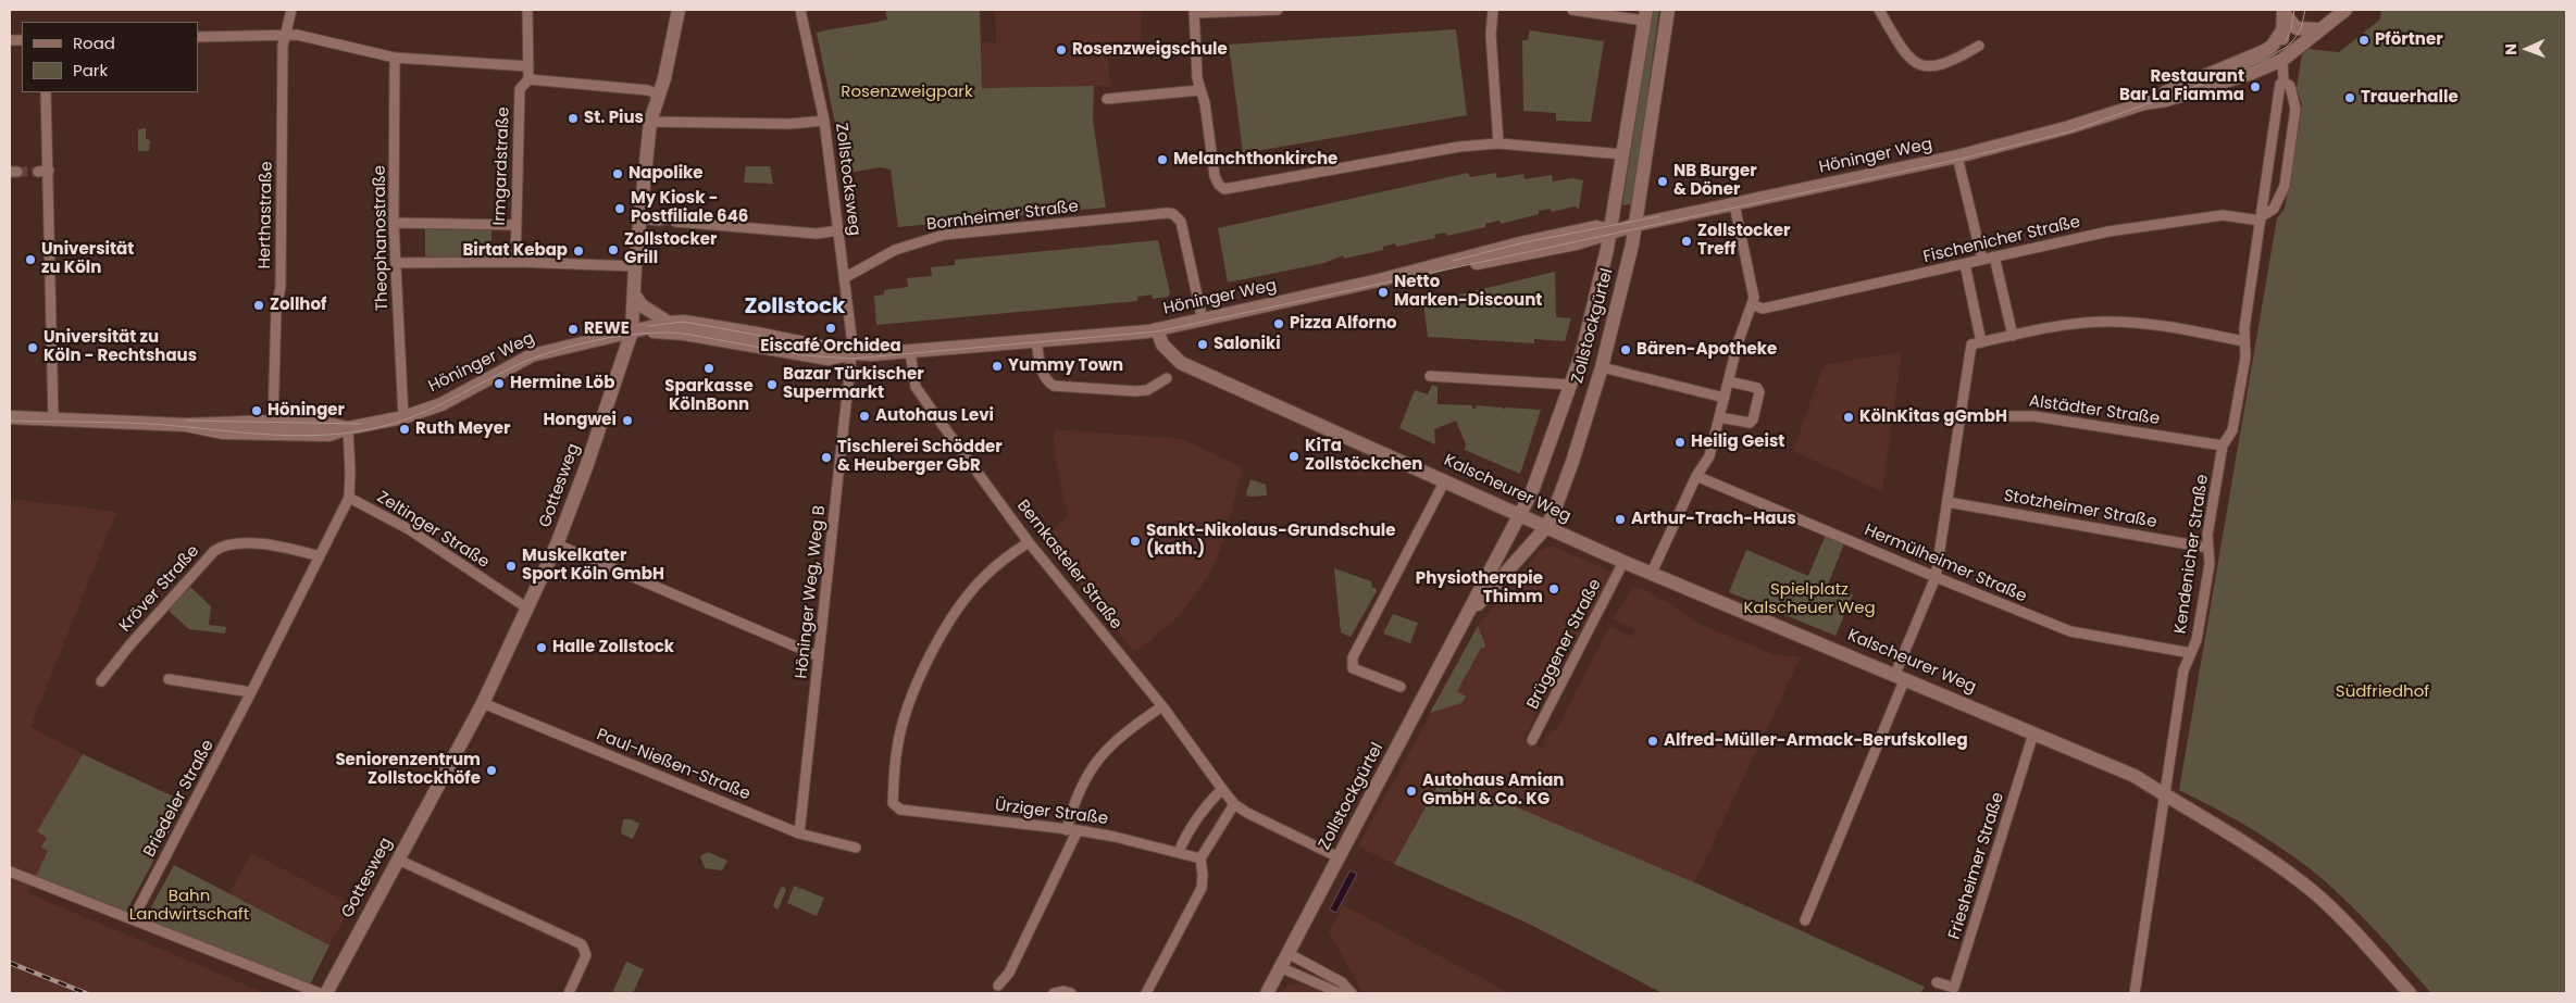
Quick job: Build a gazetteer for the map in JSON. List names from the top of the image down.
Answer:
{
  "streets": {
    "street": [
      "Höninger Weg",
      "Irmgardstraße",
      "Zollstocksweg",
      "Herthastraße",
      "Bornheimer Straße",
      "Theophanostraße",
      "Fischenicher Straße",
      "Zollstockgürtel",
      "Alstädter Straße",
      "Gottesweg",
      "Kalscheurer Weg",
      "Stotzheimer Straße",
      "Zeltinger Straße",
      "Kendenicher Straße",
      "Hermülheimer Straße",
      "Bernkasteler Straße",
      "Kröver Straße",
      "Höninger Weg, Weg B",
      "Brüggener Straße",
      "Paul-Nießen-Straße",
      "Briedeler Straße",
      "Ürziger Straße",
      "Friesheimer Straße"
    ]
  },
  "crossings": [
    ["Höninger Weg", "Zollstocksweg"],
    ["Höninger Weg", "Herthastraße"],
    ["Höninger Weg", "Bornheimer Straße"],
    ["Höninger Weg", "Theophanostraße"],
    ["Höninger Weg", "Zollstockgürtel"],
    ["Höninger Weg", "Gottesweg"],
    ["Höninger Weg", "Kalscheurer Weg"],
    ["Höninger Weg", "Kendenicher Straße"],
    ["Höninger Weg", "Bernkasteler Straße"],
    ["Höninger Weg", "Höninger Weg, Weg B"],
    ["Zollstocksweg", "Bornheimer Straße"],
    ["Zollstocksweg", "Höninger Weg, Weg B"],
    ["Fischenicher Straße", "Kendenicher Straße"],
    ["Zollstockgürtel", "Kalscheurer Weg"],
    ["Zollstockgürtel", "Bernkasteler Straße"],
    ["Alstädter Straße", "Kendenicher Straße"],
    ["Gottesweg", "Zeltinger Straße"],
    ["Gottesweg", "Paul-Nießen-Straße"],
    ["Kalscheurer Weg", "Kendenicher Straße"],
    ["Kalscheurer Weg", "Brüggener Straße"],
    ["Kalscheurer Weg", "Friesheimer Straße"],
    ["Stotzheimer Straße", "Kendenicher Straße"],
    ["Zeltinger Straße", "Briedeler Straße"],
    ["Kendenicher Straße", "Hermülheimer Straße"],
    ["Bernkasteler Straße", "Ürziger Straße"],
    ["Kröver Straße", "Briedeler Straße"],
    ["Höninger Weg, Weg B", "Paul-Nießen-Straße"]
  ],
  "districts": ["Zollstock"],
  "parks": [
    "Rosenzweigpark",
    "Spielplatz Kalscheuer Weg",
    "Südfriedhof",
    "Bahn Landwirtschaft"
  ],
  "places": [
    "Pförtner",
    "Rosenzweigschule",
    "Restaurant Bar La Fiamma",
    "Trauerhalle",
    "St. Pius",
    "Melanchthonkirche",
    "Napolike",
    "NB Burger & Döner",
    "My Kiosk - Postfiliale 646",
    "Zollstocker Treff",
    "Zollstocker Grill",
    "Birtat Kebap",
    "Universität zu Köln",
    "Netto Marken-Discount",
    "Zollhof",
    "Pizza Alforno",
    "Eiscafé Orchidea",
    "REWE",
    "Saloniki",
    "Universität zu Köln - Rechtshaus",
    "Bären-Apotheke",
    "Yummy Town",
    "Sparkasse KölnBonn",
    "Hermine Löb",
    "Bazar Türkischer Supermarkt",
    "Höninger",
    "Autohaus Levi",
    "KölnKitas gGmbH",
    "Hongwei",
    "Ruth Meyer",
    "Heilig Geist",
    "KiTa Zollstöckchen",
    "Tischlerei Schödder & Heuberger GbR",
    "Arthur-Trach-Haus",
    "Sankt-Nikolaus-Grundschule (kath.)",
    "Muskelkater Sport Köln GmbH",
    "Physiotherapie Thimm",
    "Halle Zollstock",
    "Alfred-Müller-Armack-Berufskolleg",
    "Seniorenzentrum Zollstockhöfe",
    "Autohaus Amian GmbH & Co. KG"
  ],
  "legend": ["Road", "Park"],
  "north": "left"
}
